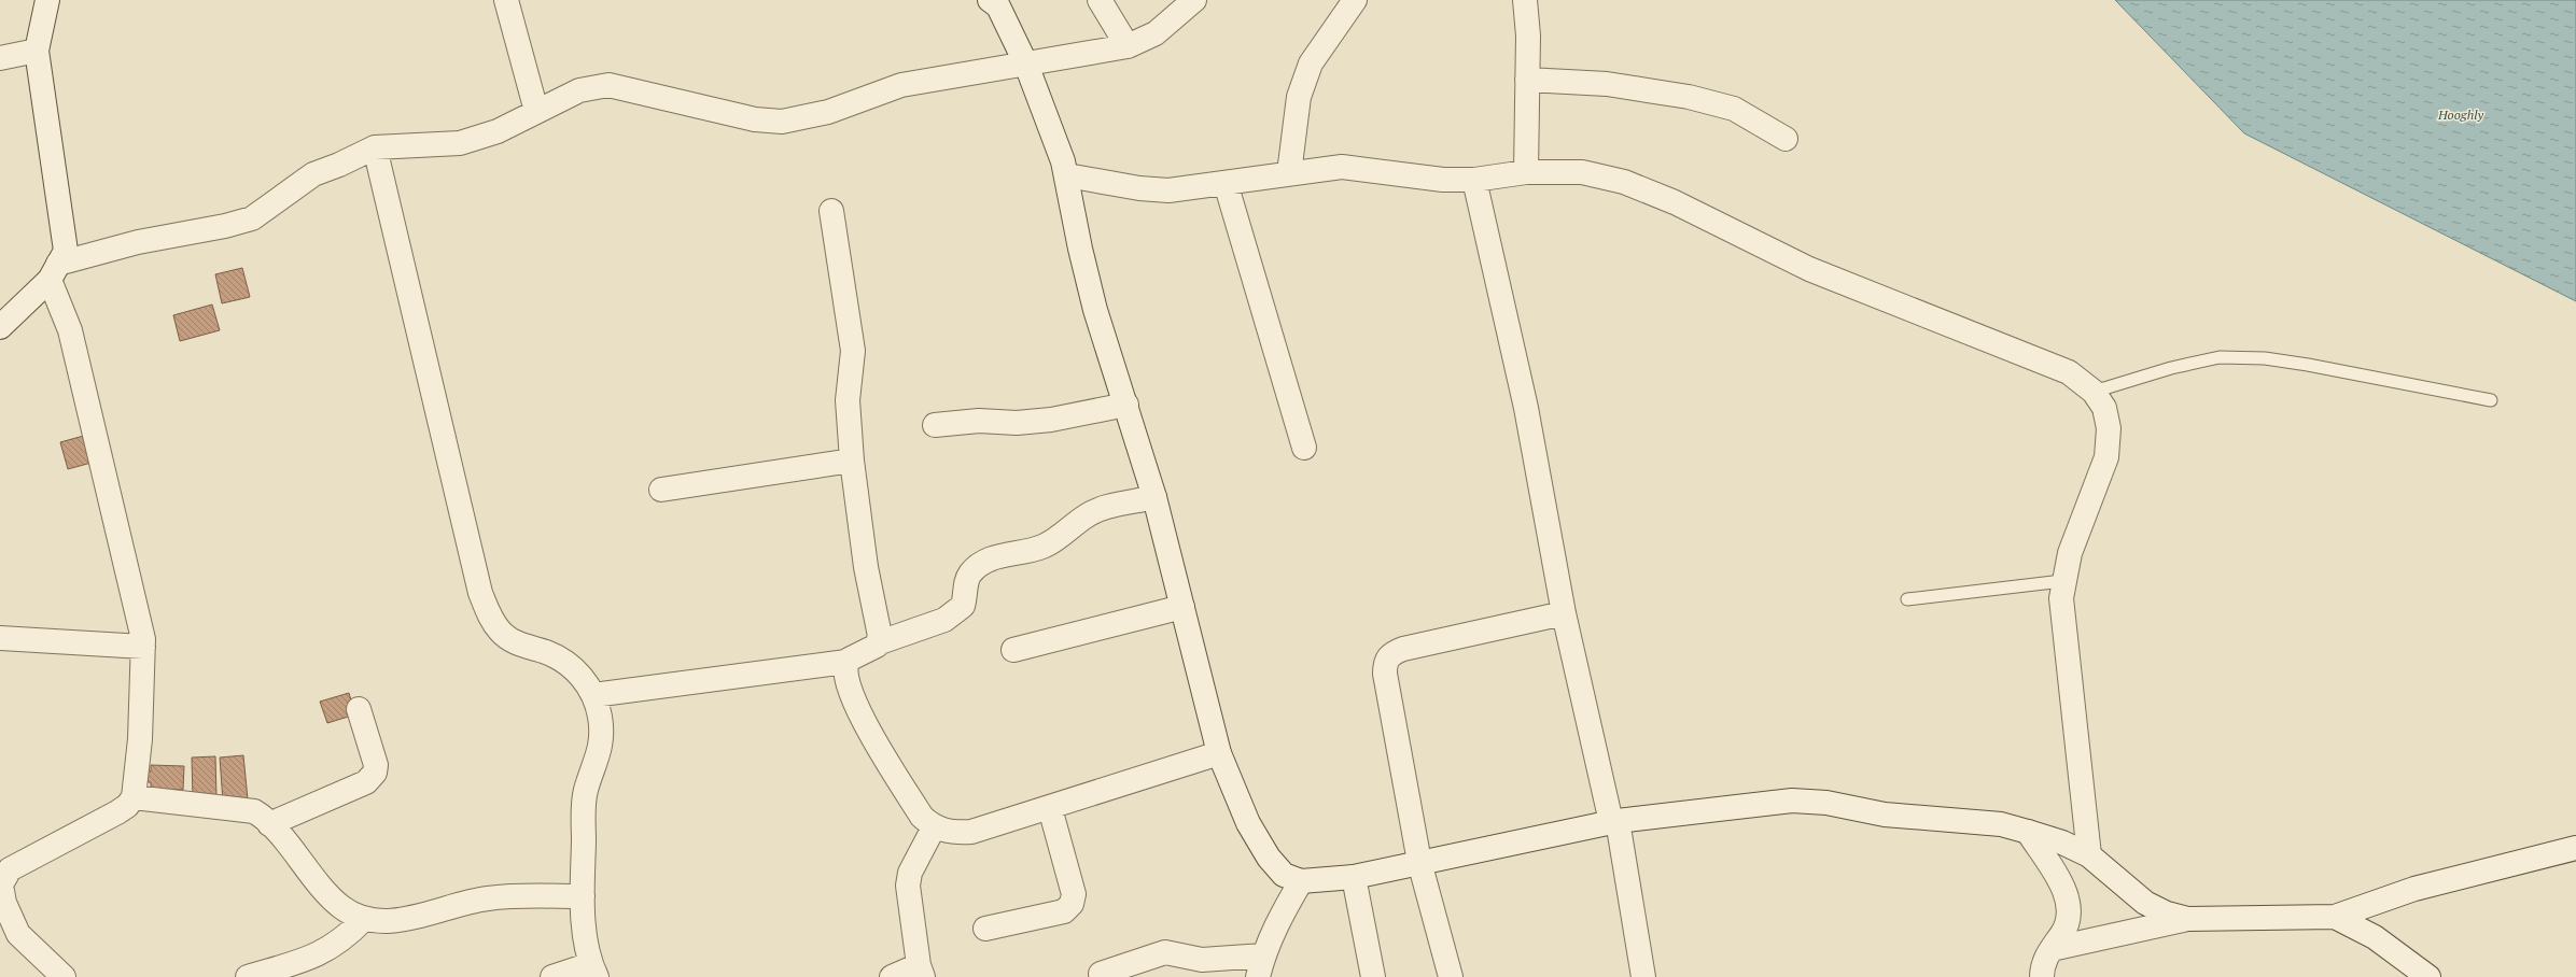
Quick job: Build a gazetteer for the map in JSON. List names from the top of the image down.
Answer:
{
  "water": ["Hooghly"]
}
